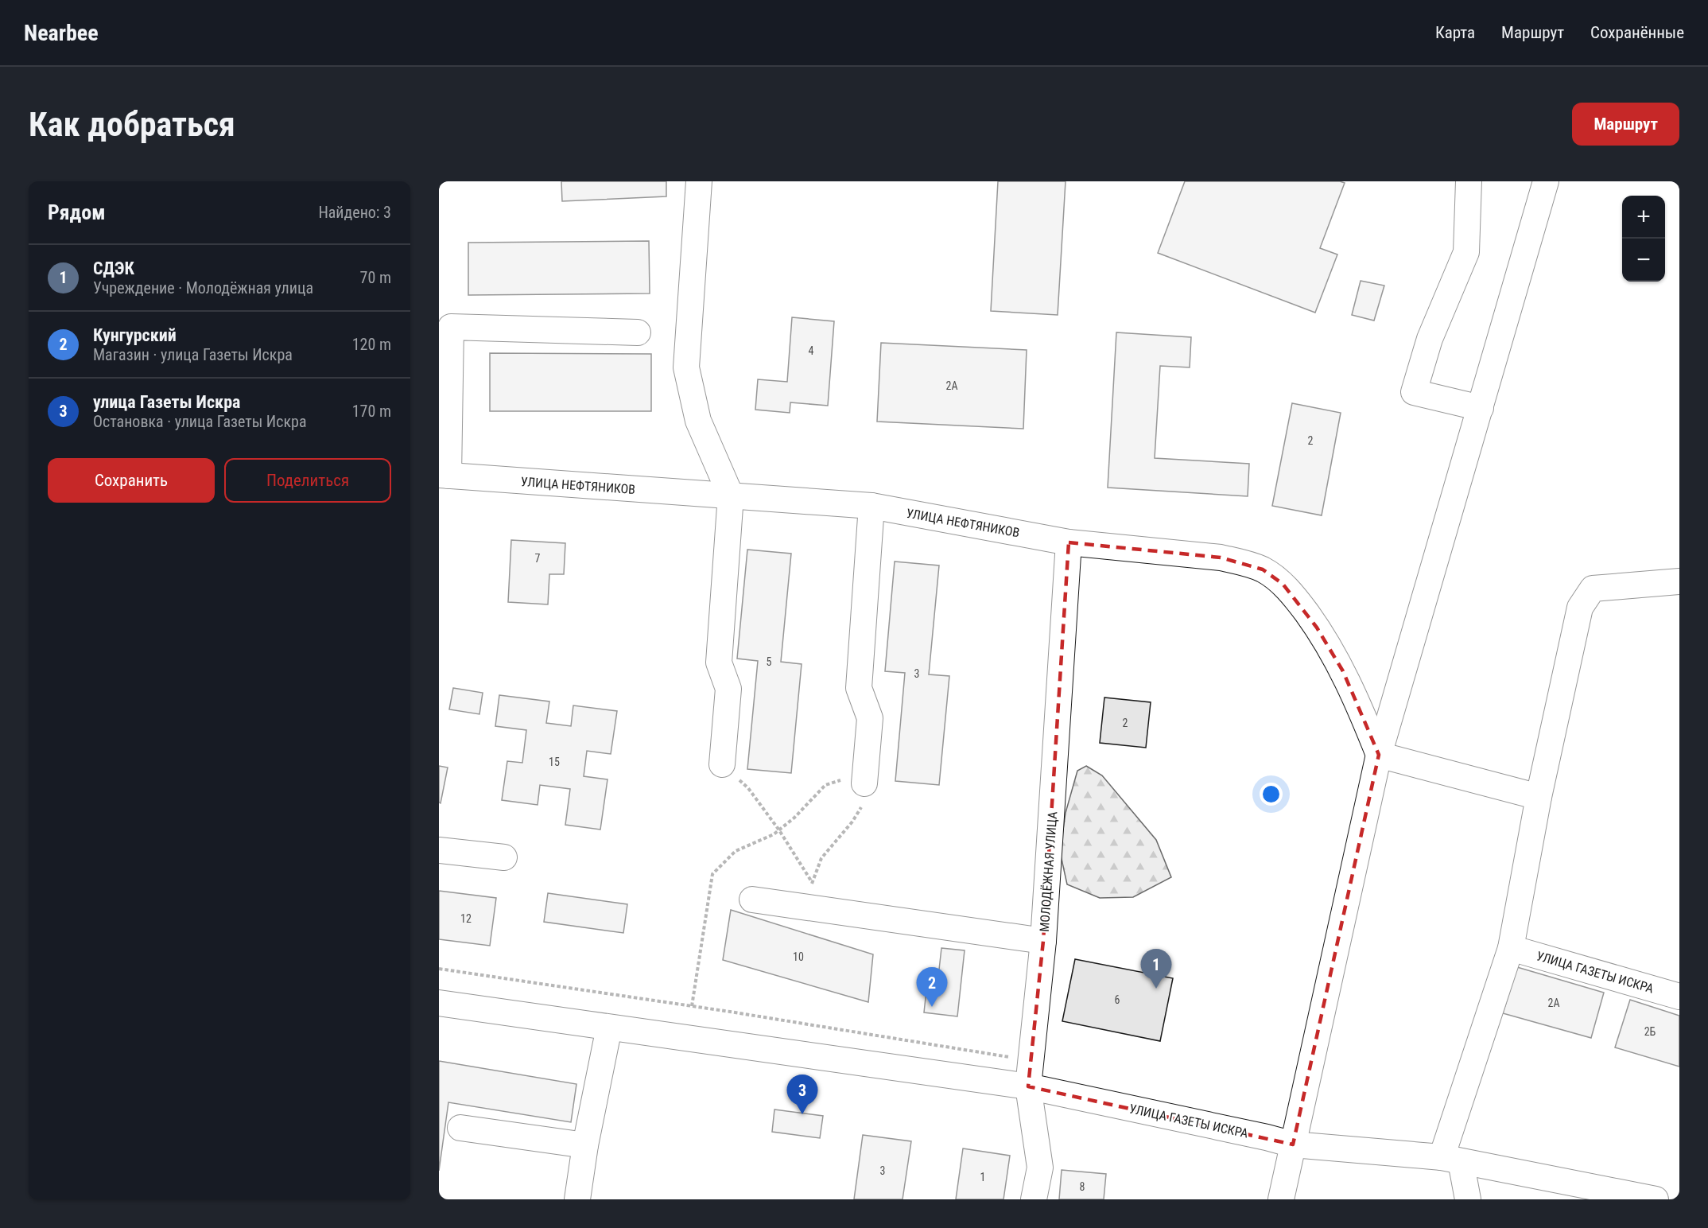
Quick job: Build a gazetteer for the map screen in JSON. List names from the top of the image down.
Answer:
{
  "streets": {
    "street": ["УЛИЦА НЕФТЯНИКОВ", "МОЛОДЁЖНАЯ УЛИЦА", "УЛИЦА ГАЗЕТЫ ИСКРА"]
  },
  "crossings": [
    ["УЛИЦА НЕФТЯНИКОВ", "МОЛОДЁЖНАЯ УЛИЦА"],
    ["МОЛОДЁЖНАЯ УЛИЦА", "УЛИЦА ГАЗЕТЫ ИСКРА"]
  ],
  "house_numbers": [
    "4",
    "2А",
    "2",
    "7",
    "5",
    "3",
    "2",
    "15",
    "12",
    "10",
    "6",
    "2А",
    "2Б",
    "3",
    "1",
    "8"
  ],
  "page": {
    "header": "Nearbee",
    "nav": ["Карта", "Маршрут", "Сохранённые"],
    "buttons": [
      "Маршрут",
      ["Сохранить", "Поделиться"]
    ],
    "title": "Как добраться",
    "heading": ["Рядом", "Найдено: 3"],
    "map_buttons": ["+", "−"],
    "list": [
      {
        "mark": "1",
        "name": "СДЭК",
        "note": "Учреждение · Молодёжная улица",
        "value": "70 m"
      },
      {
        "mark": "2",
        "name": "Кунгурский",
        "note": "Магазин · улица Газеты Искра",
        "value": "120 m"
      },
      {
        "mark": "3",
        "name": "улица Газеты Искра",
        "note": "Остановка · улица Газеты Искра",
        "value": "170 m"
      }
    ],
    "pins": ["1", "2", "3"]
  }
}
